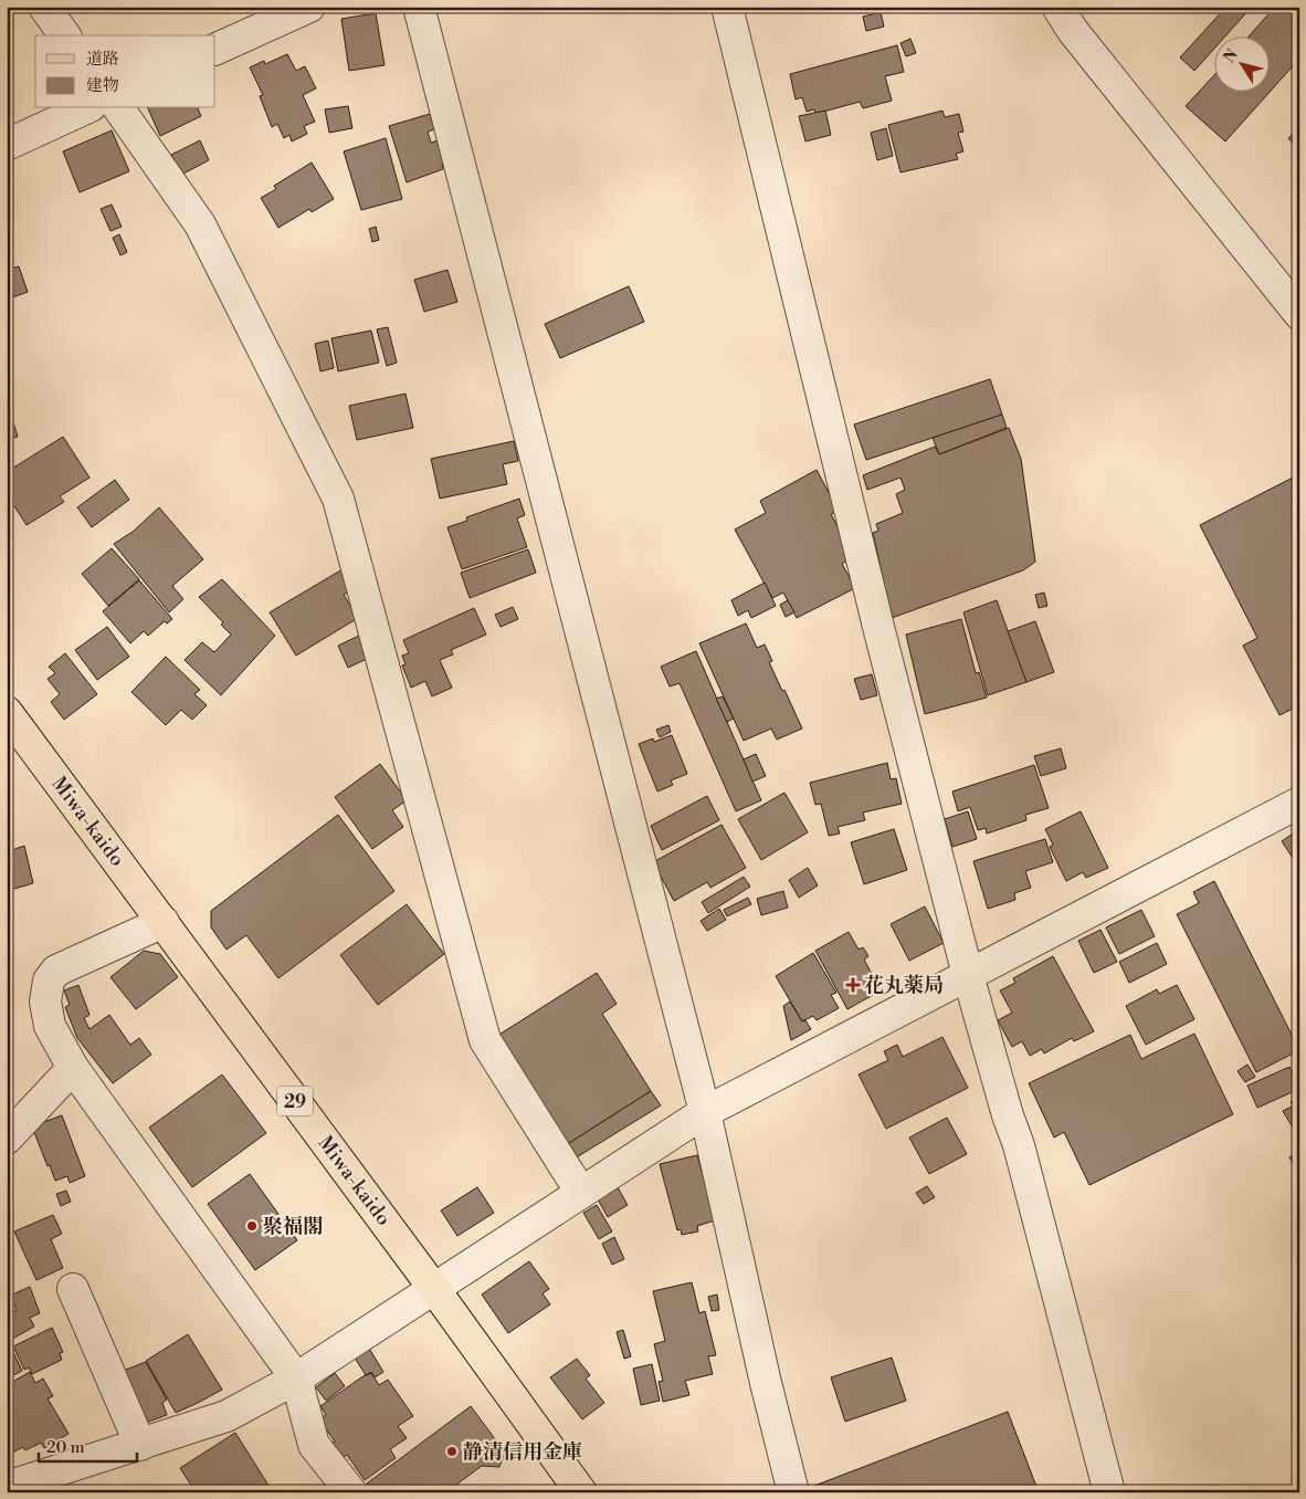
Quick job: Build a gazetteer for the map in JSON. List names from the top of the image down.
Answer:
{
  "streets": {
    "main road": ["Miwa-kaido", "29"]
  },
  "places": {
    "health": ["花丸薬局"],
    "other": ["聚福閣", "静清信用金庫"]
  },
  "legend": ["道路", "建物"],
  "scale_bar": "20 m",
  "north": "top left"
}
